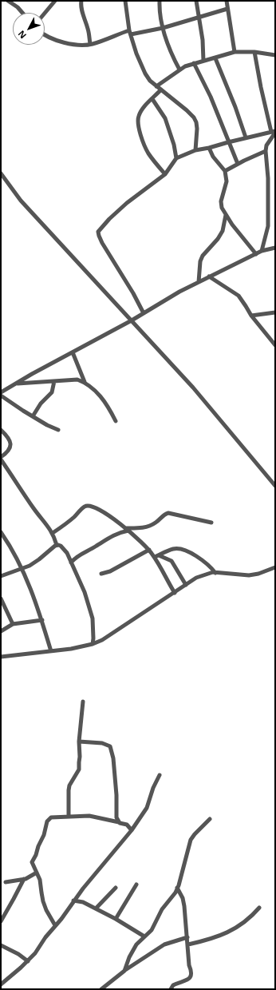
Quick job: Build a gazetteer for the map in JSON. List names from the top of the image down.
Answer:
{
  "north": "bottom left"
}
